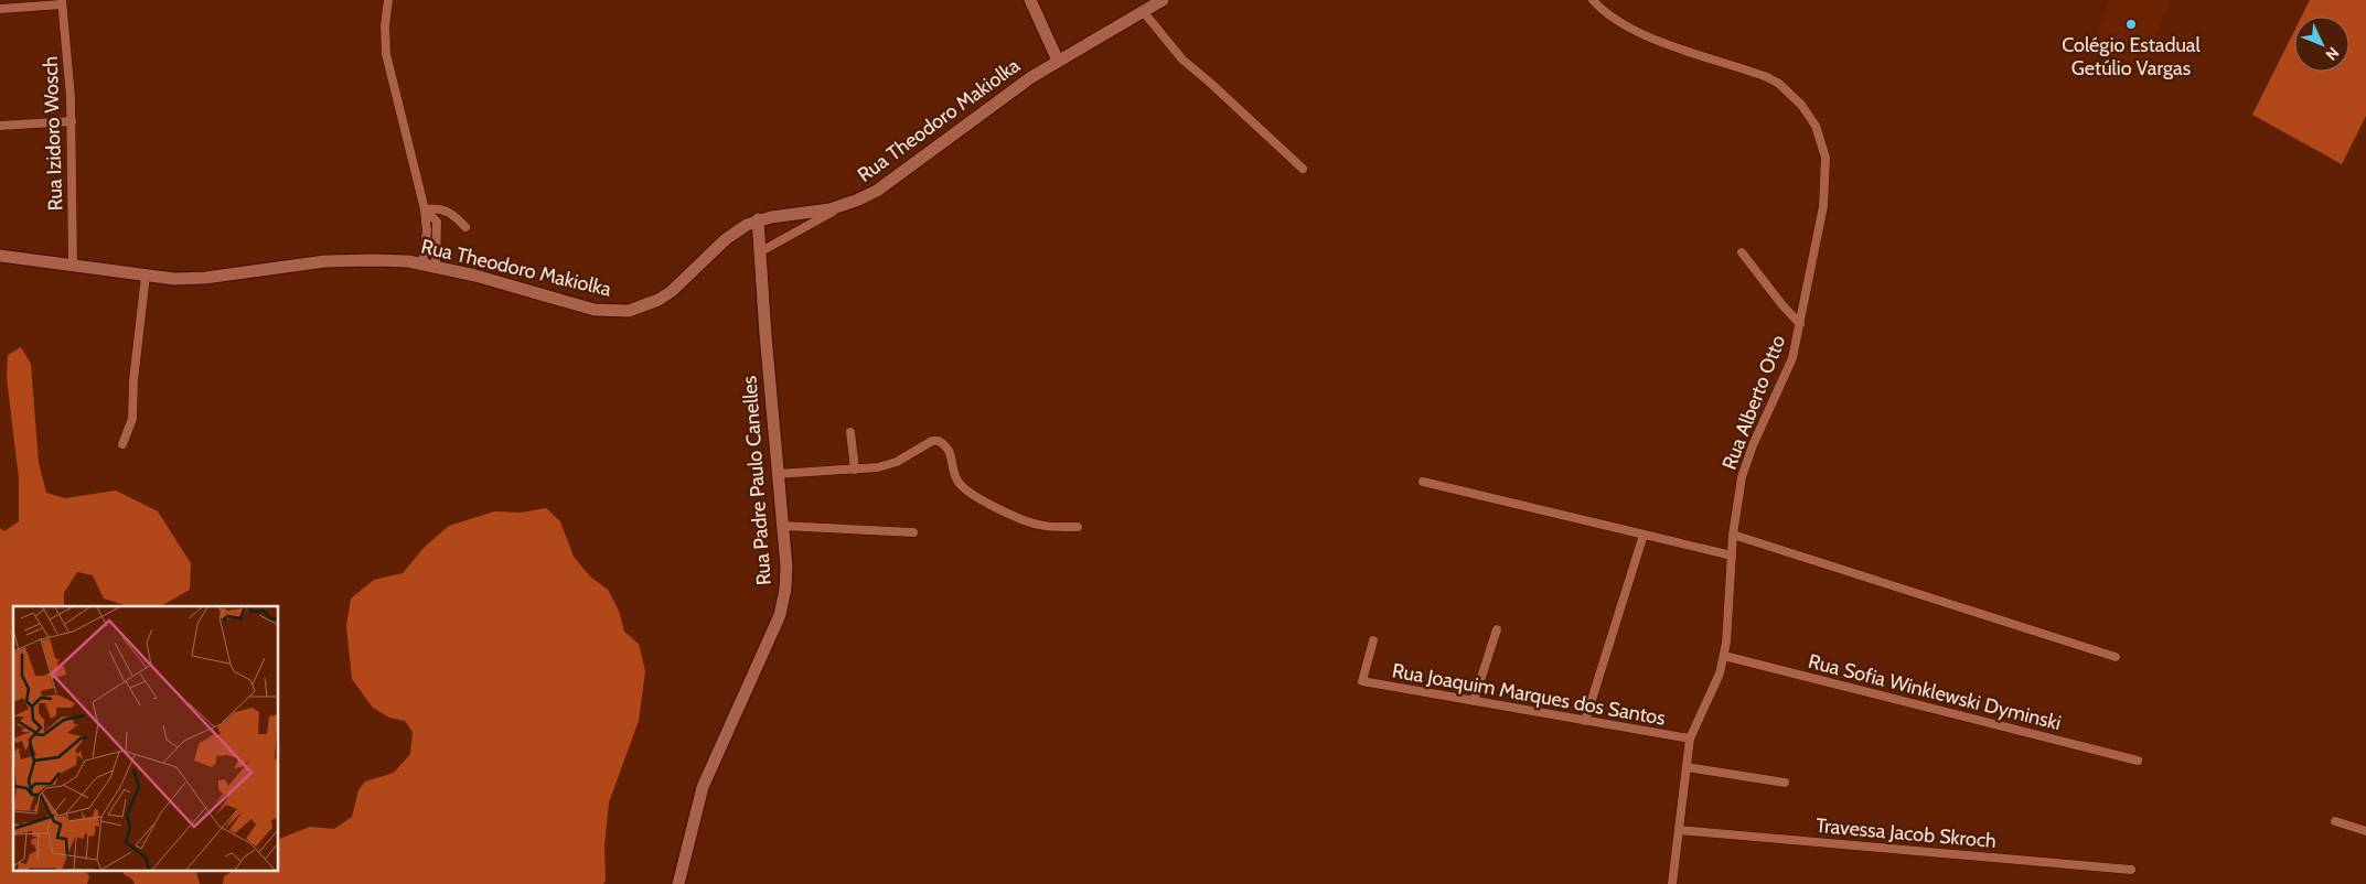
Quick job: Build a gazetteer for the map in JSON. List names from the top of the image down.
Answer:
{
  "streets": {
    "main road": ["Rua Theodoro Makiolka", "Rua Padre Paulo Canelles"],
    "street": [
      "Rua Izidoro Wosch",
      "Rua Alberto Otto",
      "Rua Sofia Winklewski Dyminski",
      "Rua Joaquim Marques dos Santos",
      "Travessa Jacob Skroch"
    ]
  },
  "crossings": [
    ["Rua Theodoro Makiolka", "Rua Izidoro Wosch"],
    ["Rua Theodoro Makiolka", "Rua Padre Paulo Canelles"],
    ["Rua Alberto Otto", "Rua Sofia Winklewski Dyminski"],
    ["Rua Alberto Otto", "Rua Joaquim Marques dos Santos"],
    ["Rua Alberto Otto", "Travessa Jacob Skroch"]
  ],
  "places": ["Colégio Estadual Getúlio Vargas"],
  "north": "bottom right"
}
